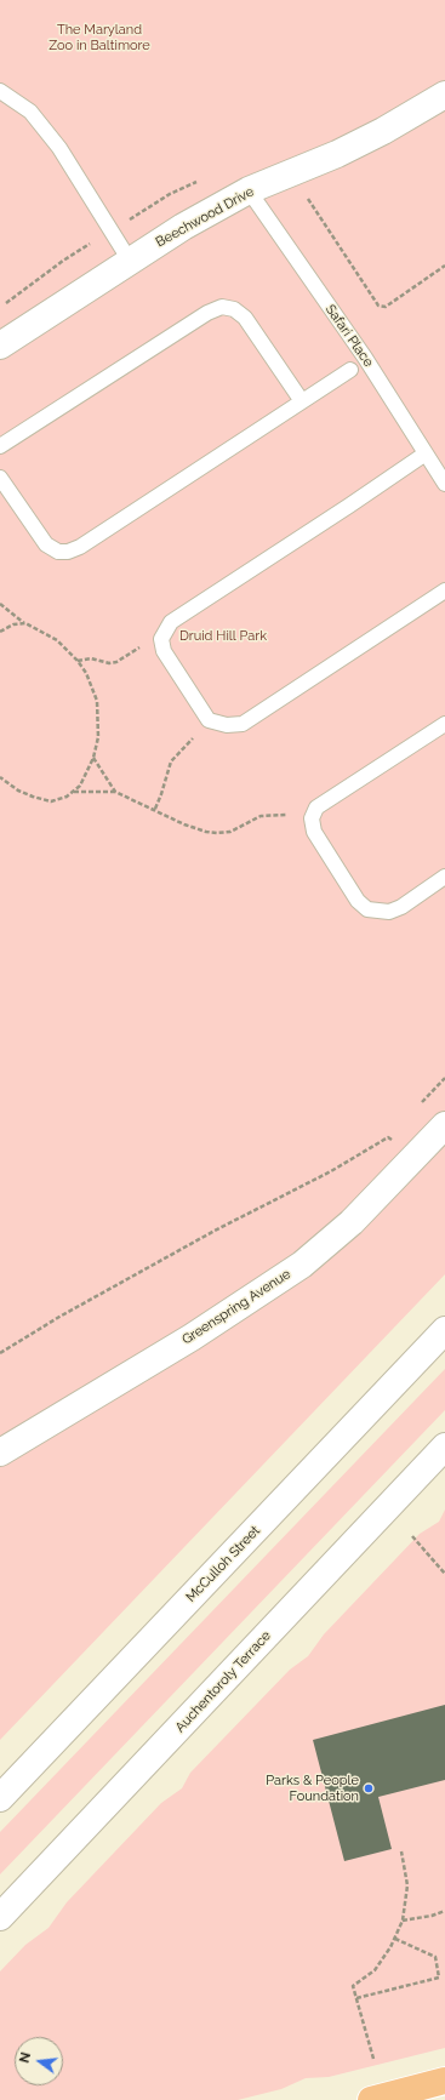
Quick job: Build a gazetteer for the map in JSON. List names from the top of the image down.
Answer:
{
  "streets": {
    "main road": [
      "Beechwood Drive",
      "Greenspring Avenue",
      "McCulloh Street",
      "Auchentoroly Terrace"
    ],
    "lane": ["Safari Place"]
  },
  "crossings": [
    ["Beechwood Drive", "Safari Place"]
  ],
  "parks": ["The Maryland Zoo in Baltimore", "Druid Hill Park"],
  "places": ["Parks & People Foundation"],
  "north": "left"
}
